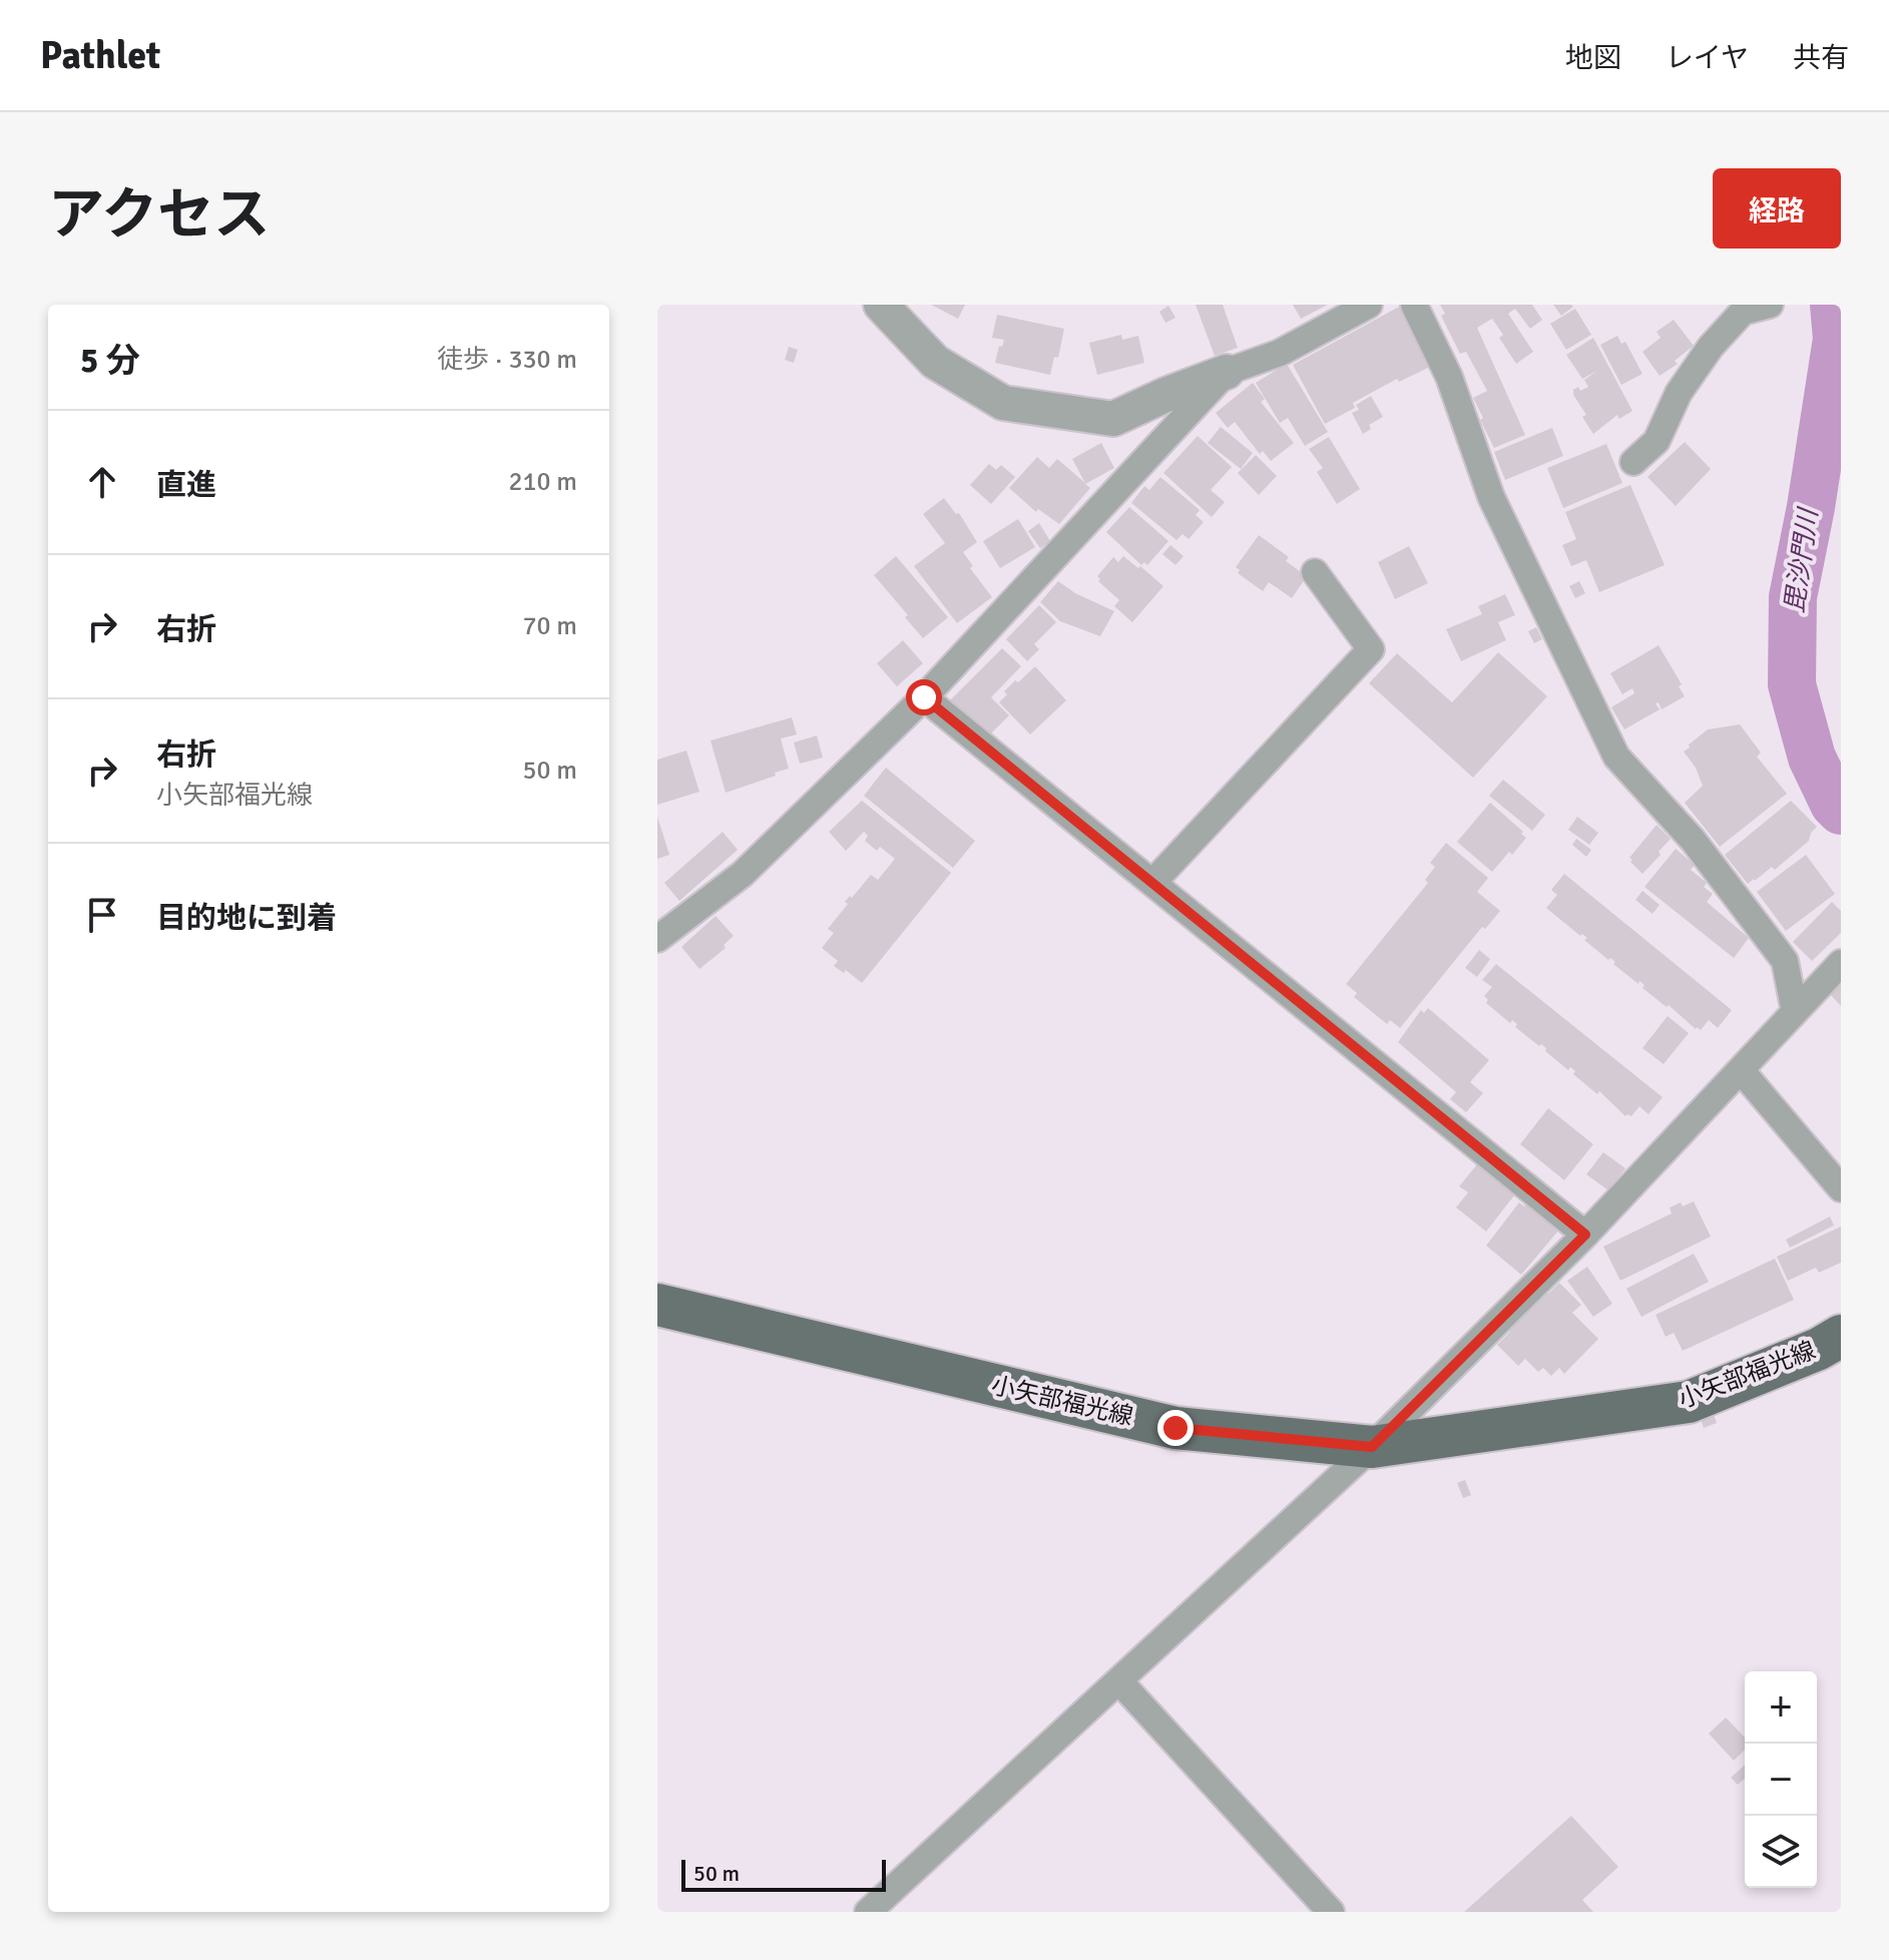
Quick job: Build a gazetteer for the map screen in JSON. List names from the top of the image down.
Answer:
{
  "streets": {
    "main road": ["小矢部福光線"]
  },
  "water": ["毘沙門川"],
  "scale_bar": "50 m",
  "page": {
    "header": "Pathlet",
    "nav": ["地図", "レイヤ", "共有"],
    "title": "アクセス",
    "buttons": "経路",
    "heading": ["5 分", "徒歩 · 330 m"],
    "list": [
      ["直進", "210 m"],
      ["右折", "70 m"],
      ["右折", "小矢部福光線", "50 m"],
      "目的地に到着"
    ],
    "map_buttons": ["+", "−"],
    "scale": "50 m"
  }
}
